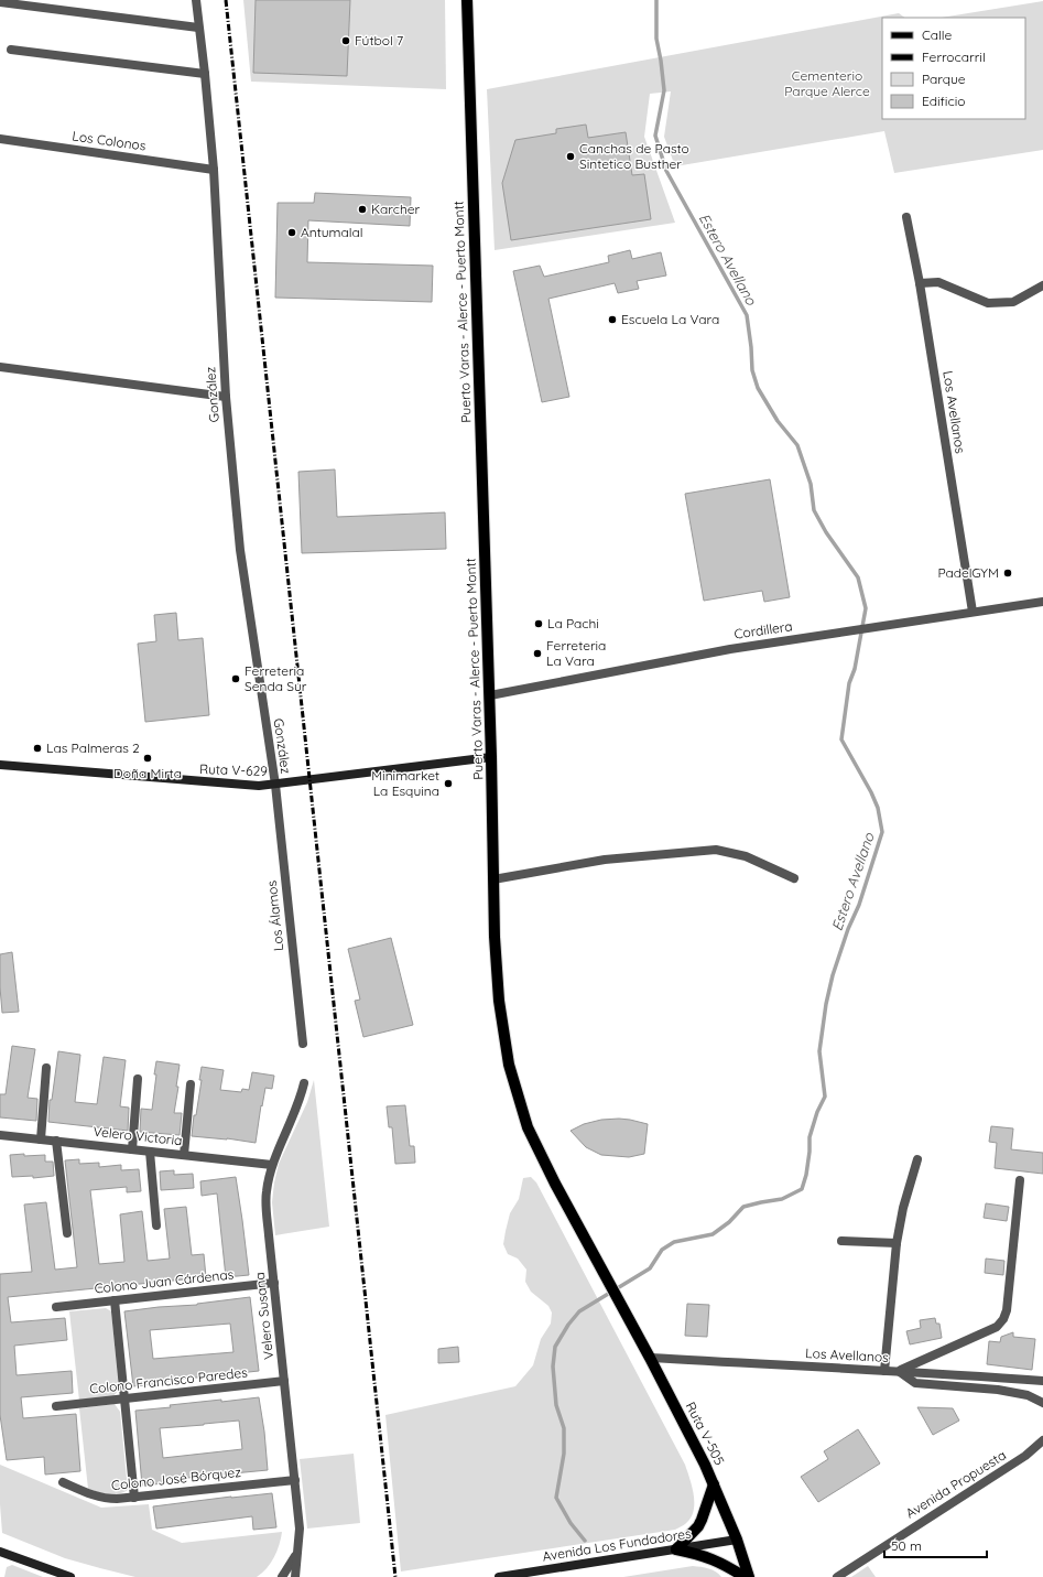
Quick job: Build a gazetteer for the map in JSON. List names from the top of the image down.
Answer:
{
  "streets": {
    "main road": [
      "Puerto Varas - Alerce - Puerto Montt",
      "Ruta V-629",
      "Ruta V-505",
      "Avenida Los Fundadores"
    ],
    "street": [
      "Los Colonos",
      "González",
      "Los Avellanos",
      "Cordillera",
      "Los Álamos",
      "Velero Victoria",
      "Colono Juan Cárdenas",
      "Velero Susana",
      "Colono Francisco Paredes",
      "Colono José Bórquez",
      "Avenida Propuesta"
    ]
  },
  "crossings": [
    ["Los Colonos", "González"],
    ["Puerto Varas - Alerce - Puerto Montt", "Cordillera"],
    ["Puerto Varas - Alerce - Puerto Montt", "Ruta V-629"],
    ["Puerto Varas - Alerce - Puerto Montt", "Ruta V-505"],
    ["González", "Ruta V-629"],
    ["González", "Los Álamos"],
    ["Los Avellanos", "Cordillera"],
    ["Los Avellanos", "Ruta V-505"],
    ["Ruta V-629", "Los Álamos"],
    ["Velero Victoria", "Velero Susana"],
    ["Colono Juan Cárdenas", "Velero Susana"],
    ["Velero Susana", "Colono Francisco Paredes"],
    ["Velero Susana", "Colono José Bórquez"],
    ["Ruta V-505", "Avenida Los Fundadores"]
  ],
  "water": ["Estero Avellano"],
  "parks": ["Cementerio Parque Alerce"],
  "places": [
    "Fútbol 7",
    "Canchas de Pasto Sintetico Busther",
    "Karcher",
    "Antumalal",
    "Escuela La Vara",
    "PadelGYM",
    "La Pachi",
    "Ferreteria La Vara",
    "Ferreteria Senda Sur",
    "Las Palmeras 2",
    "Doña Mirta",
    "Minimarket La Esquina"
  ],
  "legend": [
    "Calle",
    "Ferrocarril",
    "Parque",
    "Edificio"
  ],
  "scale_bar": "50 m"
}
